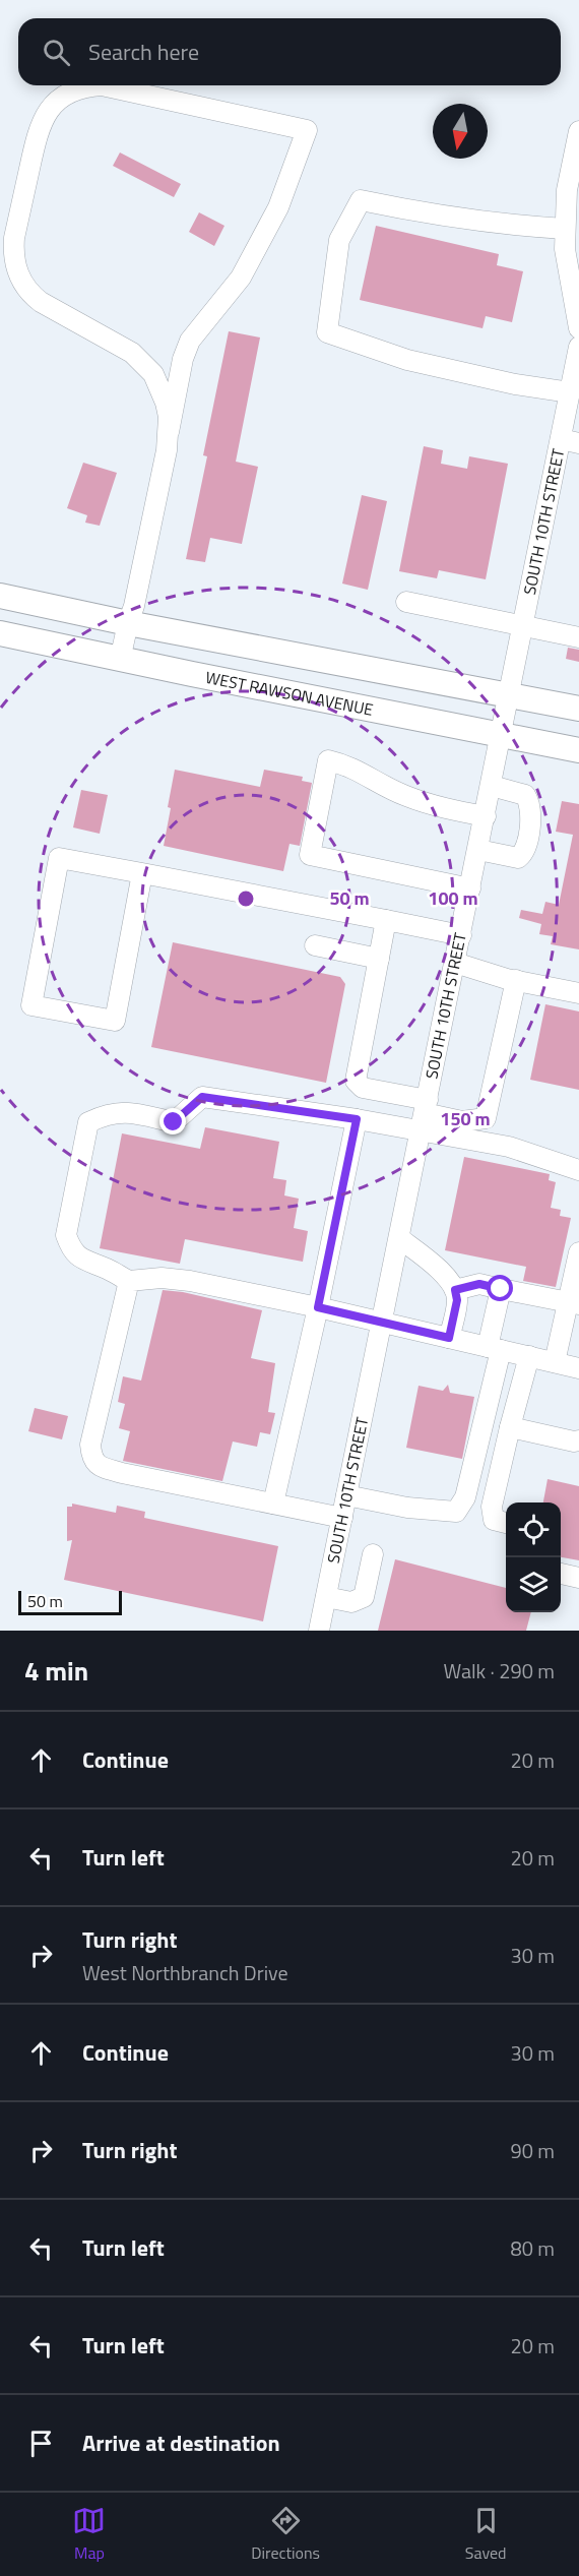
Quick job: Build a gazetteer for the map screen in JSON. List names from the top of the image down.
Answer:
{
  "streets": {
    "main road": ["WEST RAWSON AVENUE"],
    "street": ["SOUTH 10TH STREET"]
  },
  "crossings": [
    ["SOUTH 10TH STREET", "WEST RAWSON AVENUE"]
  ],
  "scale_bar": "50 m",
  "north": "bottom",
  "page": {
    "search": "Search here",
    "scale": "50 m",
    "heading": ["4 min", "Walk · 290 m"],
    "list": [
      ["Continue", "20 m"],
      ["Turn left", "20 m"],
      ["Turn right", "West Northbranch Drive", "30 m"],
      ["Continue", "30 m"],
      ["Turn right", "90 m"],
      ["Turn left", "80 m"],
      ["Turn left", "20 m"],
      "Arrive at destination"
    ],
    "nav": ["Map", "Directions", "Saved"]
  },
  "rings": ["50 m", "100 m", "150 m"]
}
